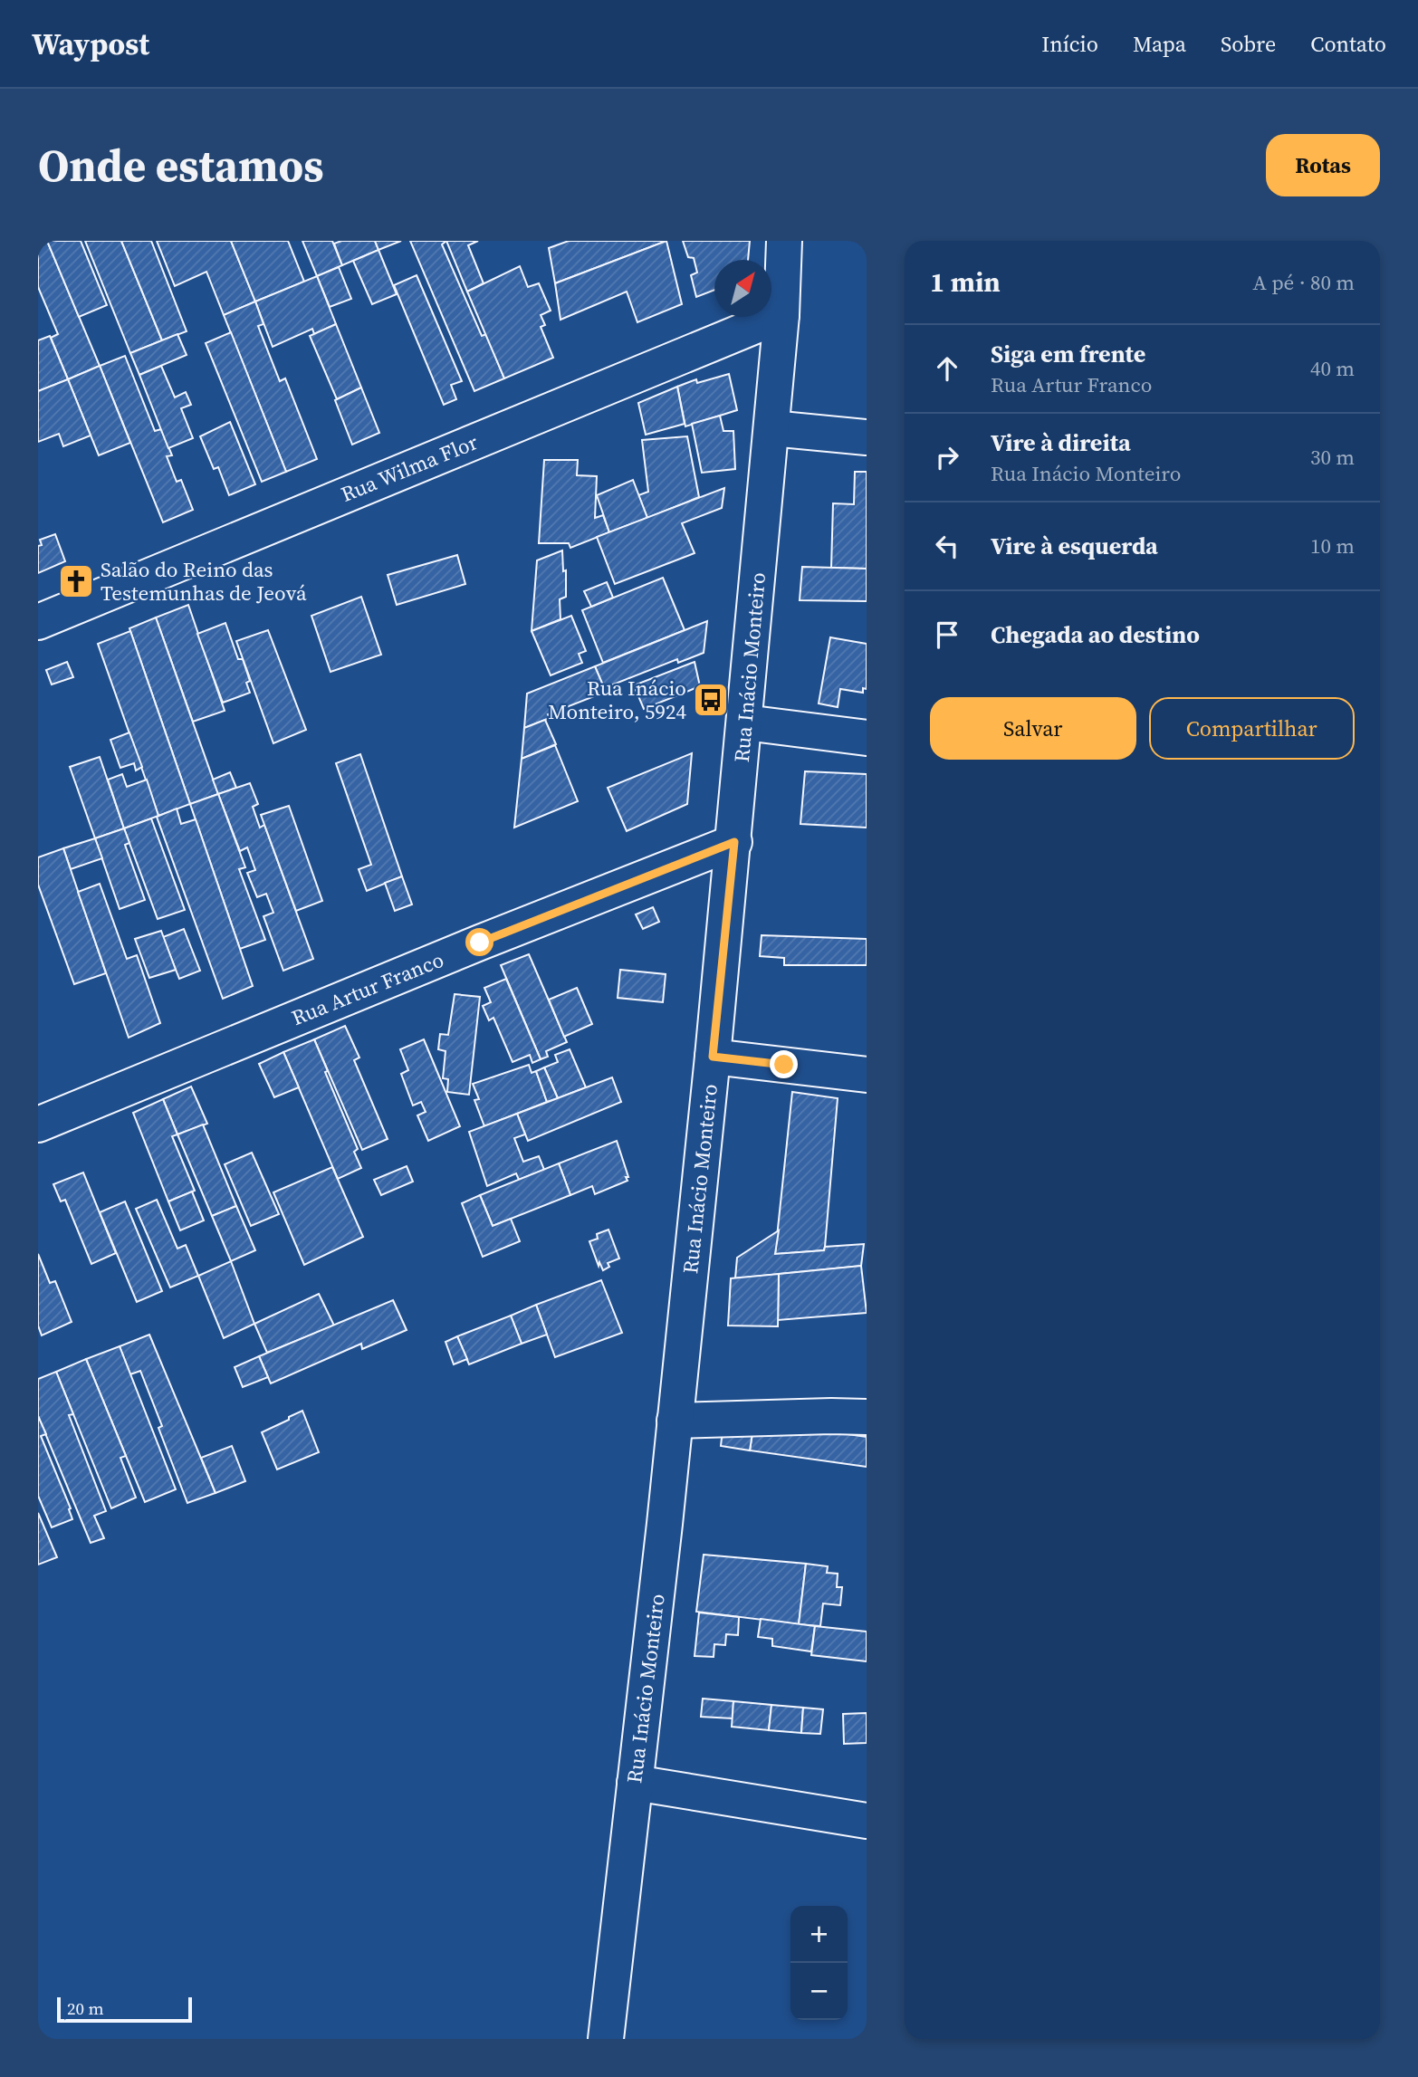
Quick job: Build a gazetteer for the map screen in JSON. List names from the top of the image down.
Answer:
{
  "streets": {
    "street": ["Rua Wilma Flor", "Rua Inácio Monteiro", "Rua Artur Franco"]
  },
  "crossings": [
    ["Rua Wilma Flor", "Rua Inácio Monteiro"],
    ["Rua Inácio Monteiro", "Rua Artur Franco"]
  ],
  "places": {
    "church": ["Salão do Reino das Testemunhas de Jeová"],
    "bus stop": ["Rua Inácio Monteiro, 5924"]
  },
  "scale_bar": "20 m",
  "north": "top right",
  "page": {
    "header": "Waypost",
    "nav": [
      "Início",
      "Mapa",
      "Sobre",
      "Contato"
    ],
    "buttons": [
      "Rotas",
      ["Salvar", "Compartilhar"]
    ],
    "title": "Onde estamos",
    "heading": ["1 min", "A pé · 80 m"],
    "list": [
      ["Siga em frente", "Rua Artur Franco", "40 m"],
      ["Vire à direita", "Rua Inácio Monteiro", "30 m"],
      ["Vire à esquerda", "10 m"],
      "Chegada ao destino"
    ],
    "map_buttons": ["+", "−"],
    "scale": "20 m"
  }
}
